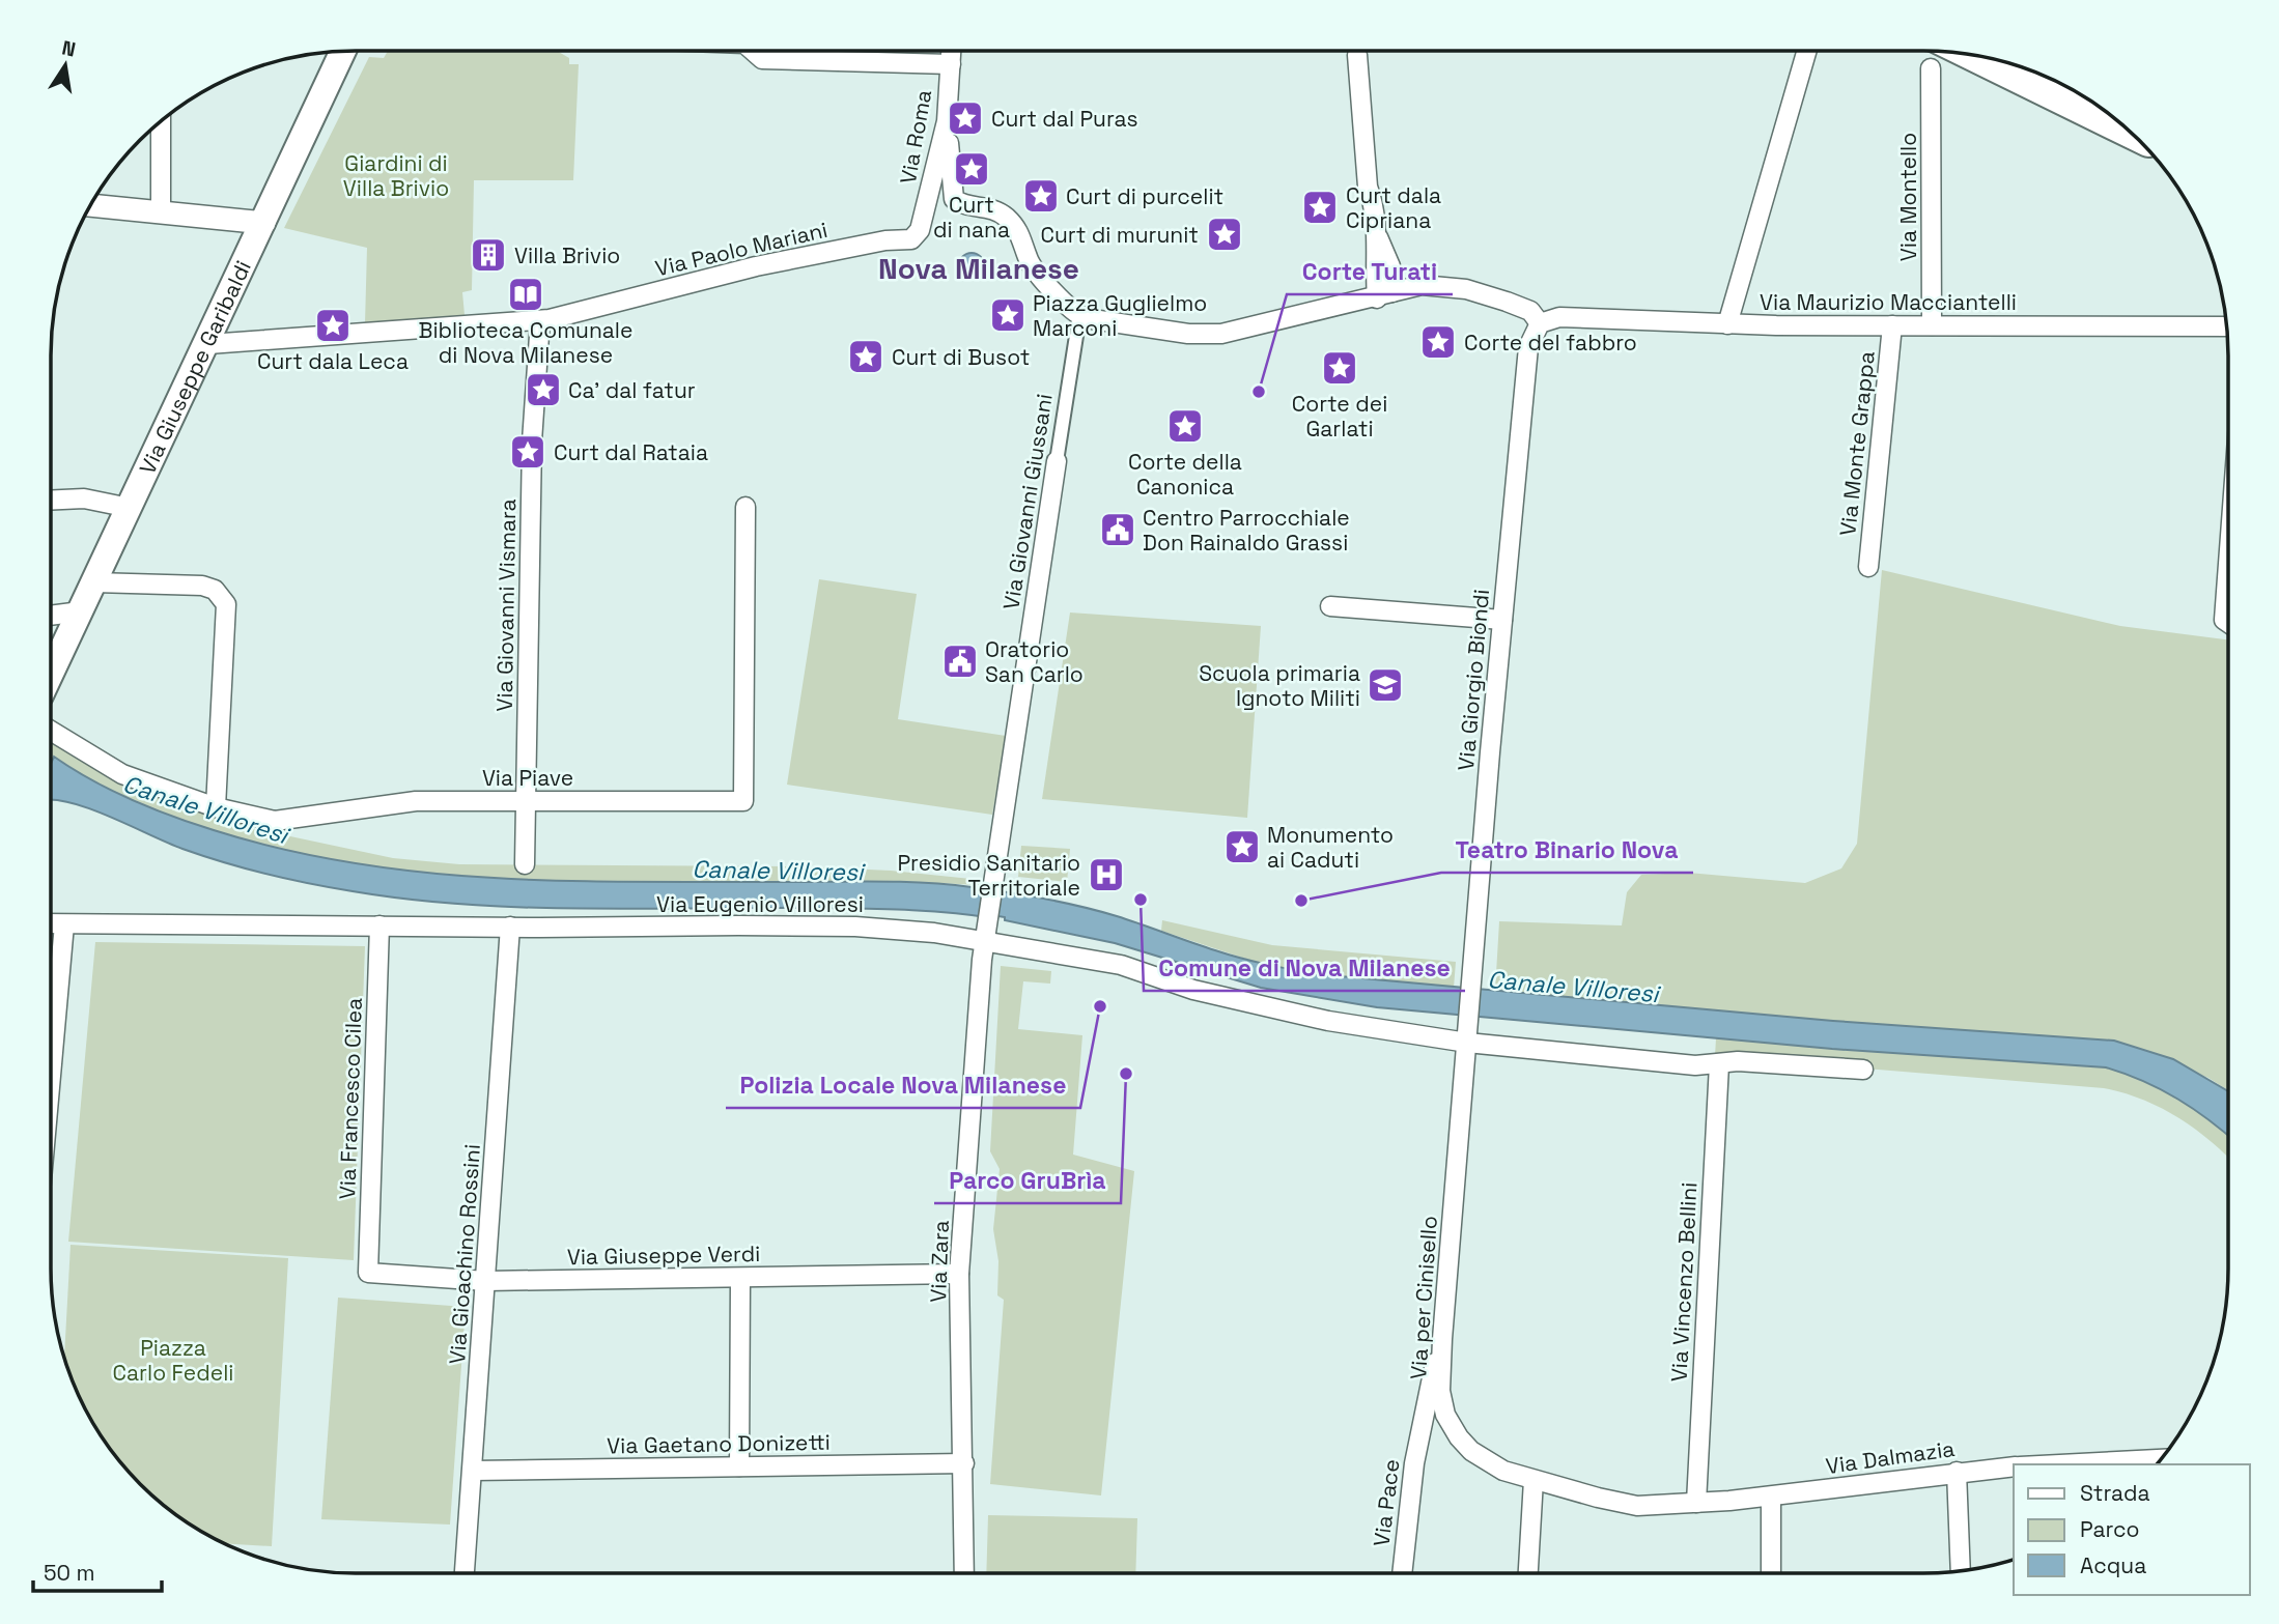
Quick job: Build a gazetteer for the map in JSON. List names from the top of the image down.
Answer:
{
  "streets": {
    "main road": ["Via Giuseppe Garibaldi"],
    "street": [
      "Via Roma",
      "Via Montello",
      "Via Paolo Mariani",
      "Via Maurizio Macciantelli",
      "Via Monte Grappa",
      "Via Giovanni Giussani",
      "Via Giovanni Vismara",
      "Via Giorgio Biondi",
      "Via Piave",
      "Via Eugenio Villoresi",
      "Via Francesco Cilea",
      "Via Gioachino Rossini",
      "Via Giuseppe Verdi",
      "Via Zara",
      "Via Vincenzo Bellini",
      "Via per Cinisello",
      "Via Gaetano Donizetti",
      "Via Dalmazia",
      "Via Pace"
    ]
  },
  "crossings": [
    ["Via Roma", "Via Paolo Mariani"],
    ["Via Montello", "Via Maurizio Macciantelli"],
    ["Via Paolo Mariani", "Via Giuseppe Garibaldi"],
    ["Via Paolo Mariani", "Via Giovanni Vismara"],
    ["Via Maurizio Macciantelli", "Via Monte Grappa"],
    ["Via Maurizio Macciantelli", "Via Giorgio Biondi"],
    ["Via Giovanni Giussani", "Via Eugenio Villoresi"],
    ["Via Giovanni Giussani", "Via Zara"],
    ["Via Giovanni Vismara", "Via Piave"],
    ["Via Giorgio Biondi", "Via Eugenio Villoresi"],
    ["Via Giorgio Biondi", "Via per Cinisello"],
    ["Via Eugenio Villoresi", "Via Francesco Cilea"],
    ["Via Eugenio Villoresi", "Via Gioachino Rossini"],
    ["Via Eugenio Villoresi", "Via Zara"],
    ["Via Eugenio Villoresi", "Via Vincenzo Bellini"],
    ["Via Eugenio Villoresi", "Via per Cinisello"],
    ["Via Francesco Cilea", "Via Giuseppe Verdi"],
    ["Via Gioachino Rossini", "Via Giuseppe Verdi"],
    ["Via Gioachino Rossini", "Via Gaetano Donizetti"],
    ["Via Giuseppe Verdi", "Via Zara"],
    ["Via Zara", "Via Gaetano Donizetti"],
    ["Via Vincenzo Bellini", "Via per Cinisello"],
    ["Via per Cinisello", "Via Dalmazia"],
    ["Via per Cinisello", "Via Pace"]
  ],
  "districts": ["Nova Milanese"],
  "water": ["Canale Villoresi"],
  "parks": ["Giardini di Villa Brivio", "Piazza Carlo Fedeli"],
  "places": {
    "place": [
      "Curt dal Puras",
      "Curt di nana",
      "Curt di purcelit",
      "Curt dala Cipriana",
      "Curt di murunit",
      "Piazza Guglielmo Marconi",
      "Curt dala Leca",
      "Corte del fabbro",
      "Curt di Busot",
      "Corte dei Garlati",
      "Ca' dal fatur",
      "Corte della Canonica",
      "Curt dal Rataia",
      "Monumento ai Caduti"
    ],
    "building": ["Villa Brivio"],
    "library": ["Biblioteca Comunale di Nova Milanese"],
    "other": [
      "Corte Turati",
      "Comune di Nova Milanese",
      "Teatro Binario Nova",
      "Polizia Locale Nova Milanese",
      "Parco GruBrìa"
    ],
    "public building": ["Centro Parrocchiale Don Rainaldo Grassi", "Oratorio San Carlo"],
    "school or university": ["Scuola primaria Ignoto Militi"],
    "hospital": ["Presidio Sanitario Territoriale"]
  },
  "legend": ["Strada", "Parco", "Acqua"],
  "scale_bar": "50 m",
  "north": "top"
}
